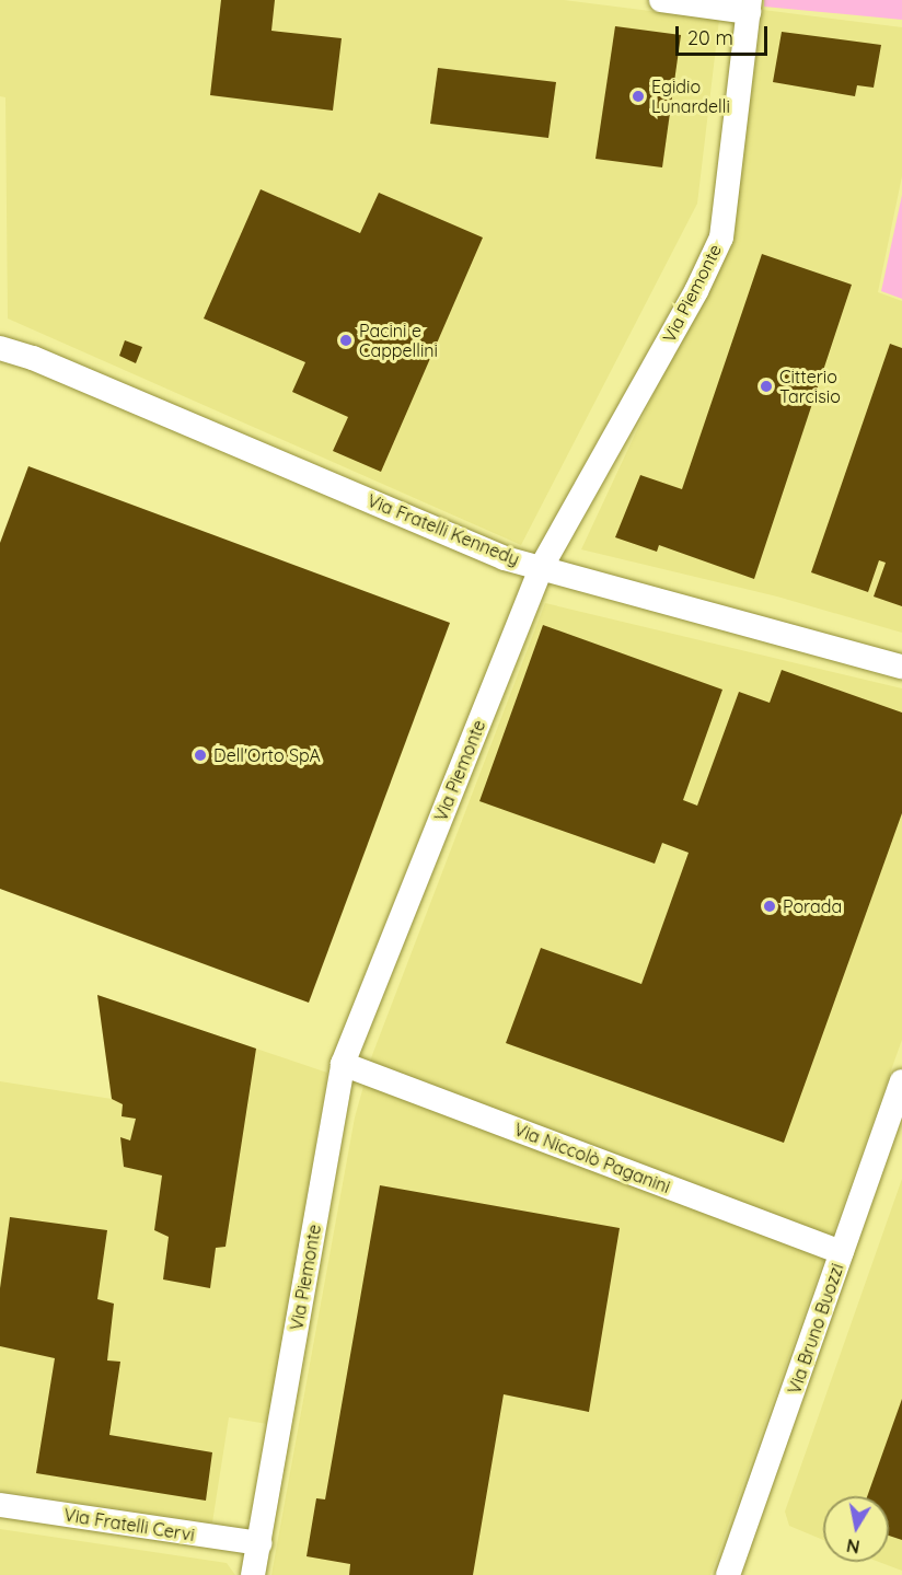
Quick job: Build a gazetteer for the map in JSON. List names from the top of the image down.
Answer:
{
  "streets": {
    "street": [
      "Via Piemonte",
      "Via Fratelli Kennedy",
      "Via Niccolò Paganini",
      "Via Bruno Buozzi",
      "Via Fratelli Cervi"
    ]
  },
  "crossings": [
    ["Via Piemonte", "Via Fratelli Kennedy"],
    ["Via Piemonte", "Via Niccolò Paganini"],
    ["Via Piemonte", "Via Fratelli Cervi"],
    ["Via Niccolò Paganini", "Via Bruno Buozzi"]
  ],
  "places": [
    "Egidio Lunardelli",
    "Pacini e Cappellini",
    "Citterio Tarcisio",
    "Dell'Orto SpA",
    "Porada"
  ],
  "scale_bar": "20 m",
  "north": "bottom"
}
